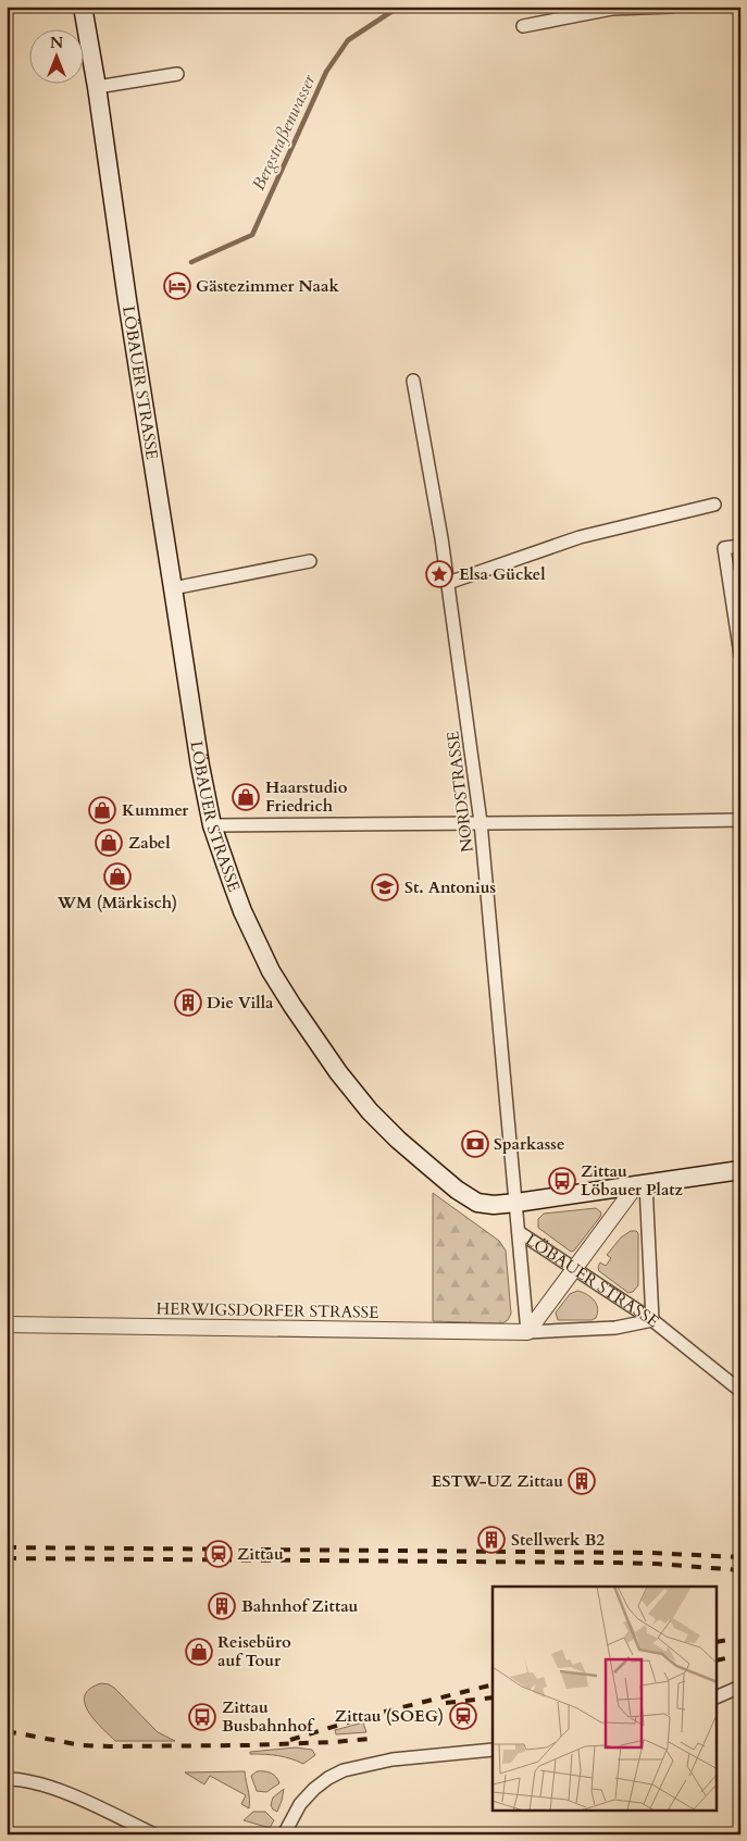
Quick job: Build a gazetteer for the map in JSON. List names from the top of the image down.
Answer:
{
  "streets": {
    "main road": ["LÖBAUER STRASSE"],
    "street": ["NORDSTRASSE", "HERWIGSDORFER STRASSE"]
  },
  "crossings": [
    ["LÖBAUER STRASSE", "NORDSTRASSE"]
  ],
  "water": ["Bergstraßenwasser"],
  "places": {
    "hotel": ["Gästezimmer Naak"],
    "place": ["Elsa Gückel"],
    "shop": [
      "Haarstudio Friedrich",
      "Kummer",
      "Zabel",
      "WM (Märkisch)",
      "Reisebüro auf Tour"
    ],
    "school or university": ["St. Antonius"],
    "building": [
      "Die Villa",
      "ESTW-UZ Zittau",
      "Stellwerk B2",
      "Bahnhof Zittau"
    ],
    "bank": ["Sparkasse"],
    "bus stop": ["Zittau Löbauer Platz", "Zittau Busbahnhof"],
    "station": ["Zittau", "Zittau (SOEG)"]
  },
  "north": "top"
}
